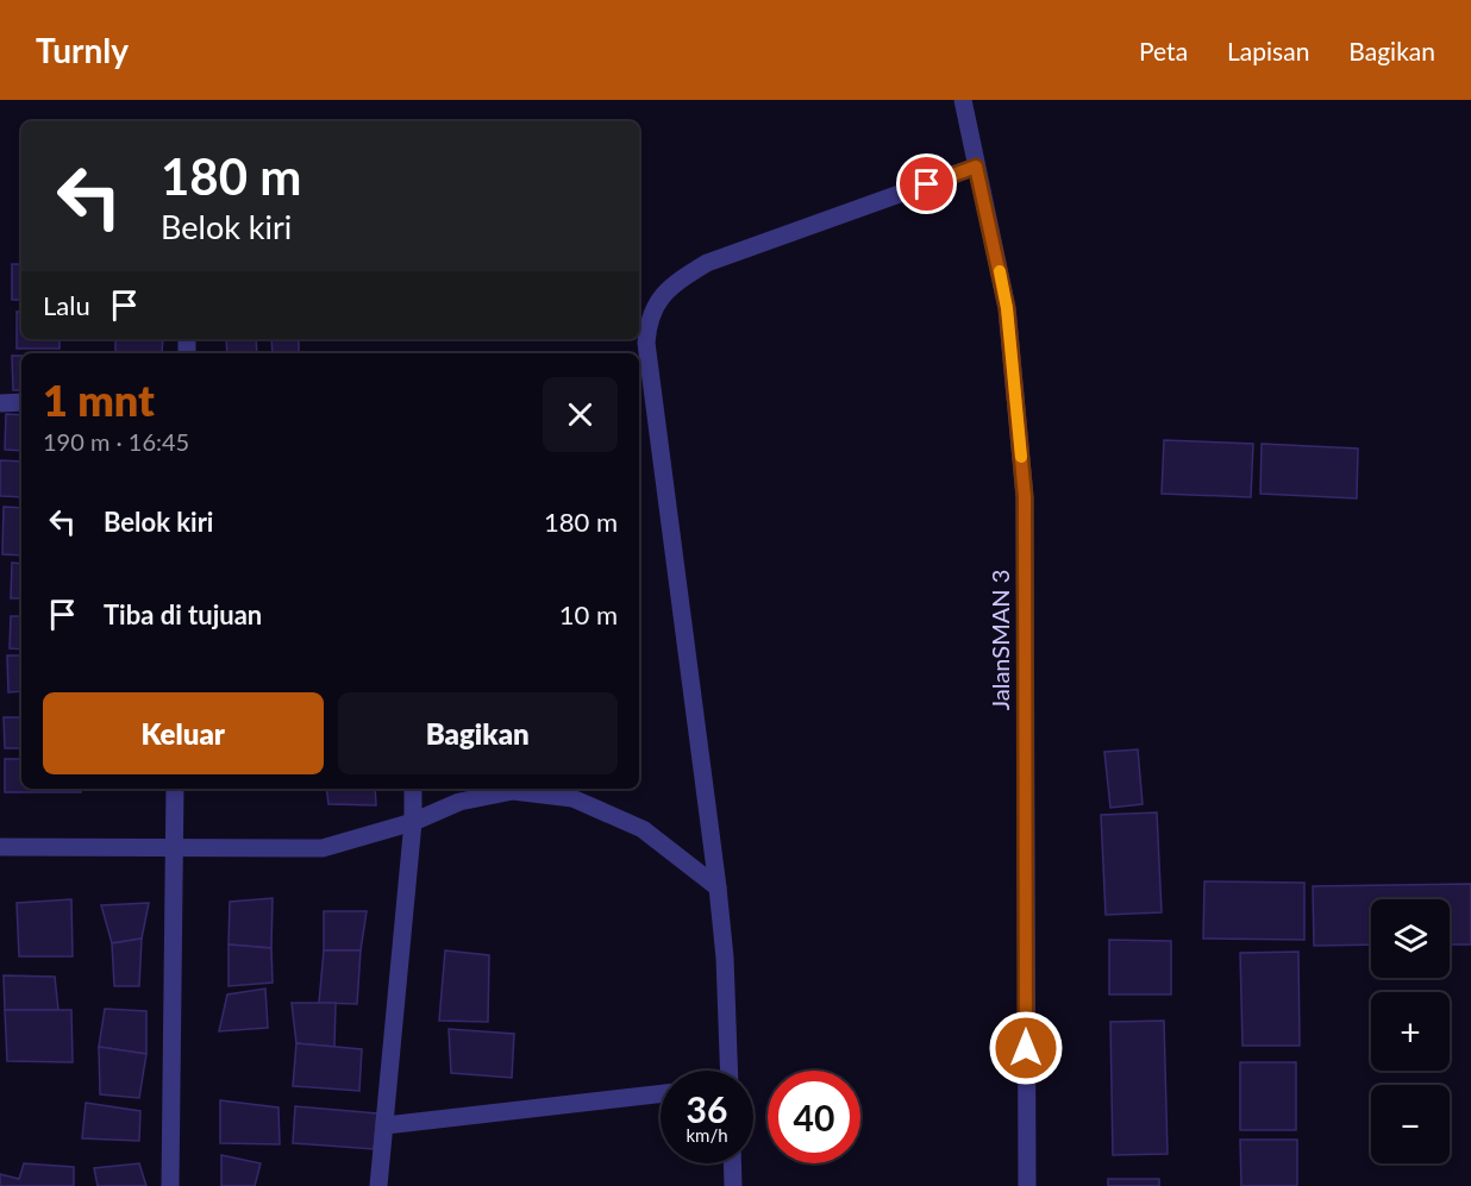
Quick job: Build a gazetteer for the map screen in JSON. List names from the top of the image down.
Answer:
{
  "streets": {
    "street": ["JalanSMAN 3"]
  },
  "page": {
    "header": "Turnly",
    "nav": ["Peta", "Lapisan", "Bagikan"],
    "turn": ["180 m", "Belok kiri"],
    "then": "Lalu",
    "heading": ["1 mnt", "190 m · 16:45"],
    "list": [
      {
        "name": "Belok kiri",
        "value": "180 m"
      },
      {
        "name": "Tiba di tujuan",
        "value": "10 m"
      }
    ],
    "buttons": ["Keluar", "Bagikan"],
    "map_buttons": ["+", "−"],
    "speed": "36 km/h",
    "limit": "40"
  }
}
